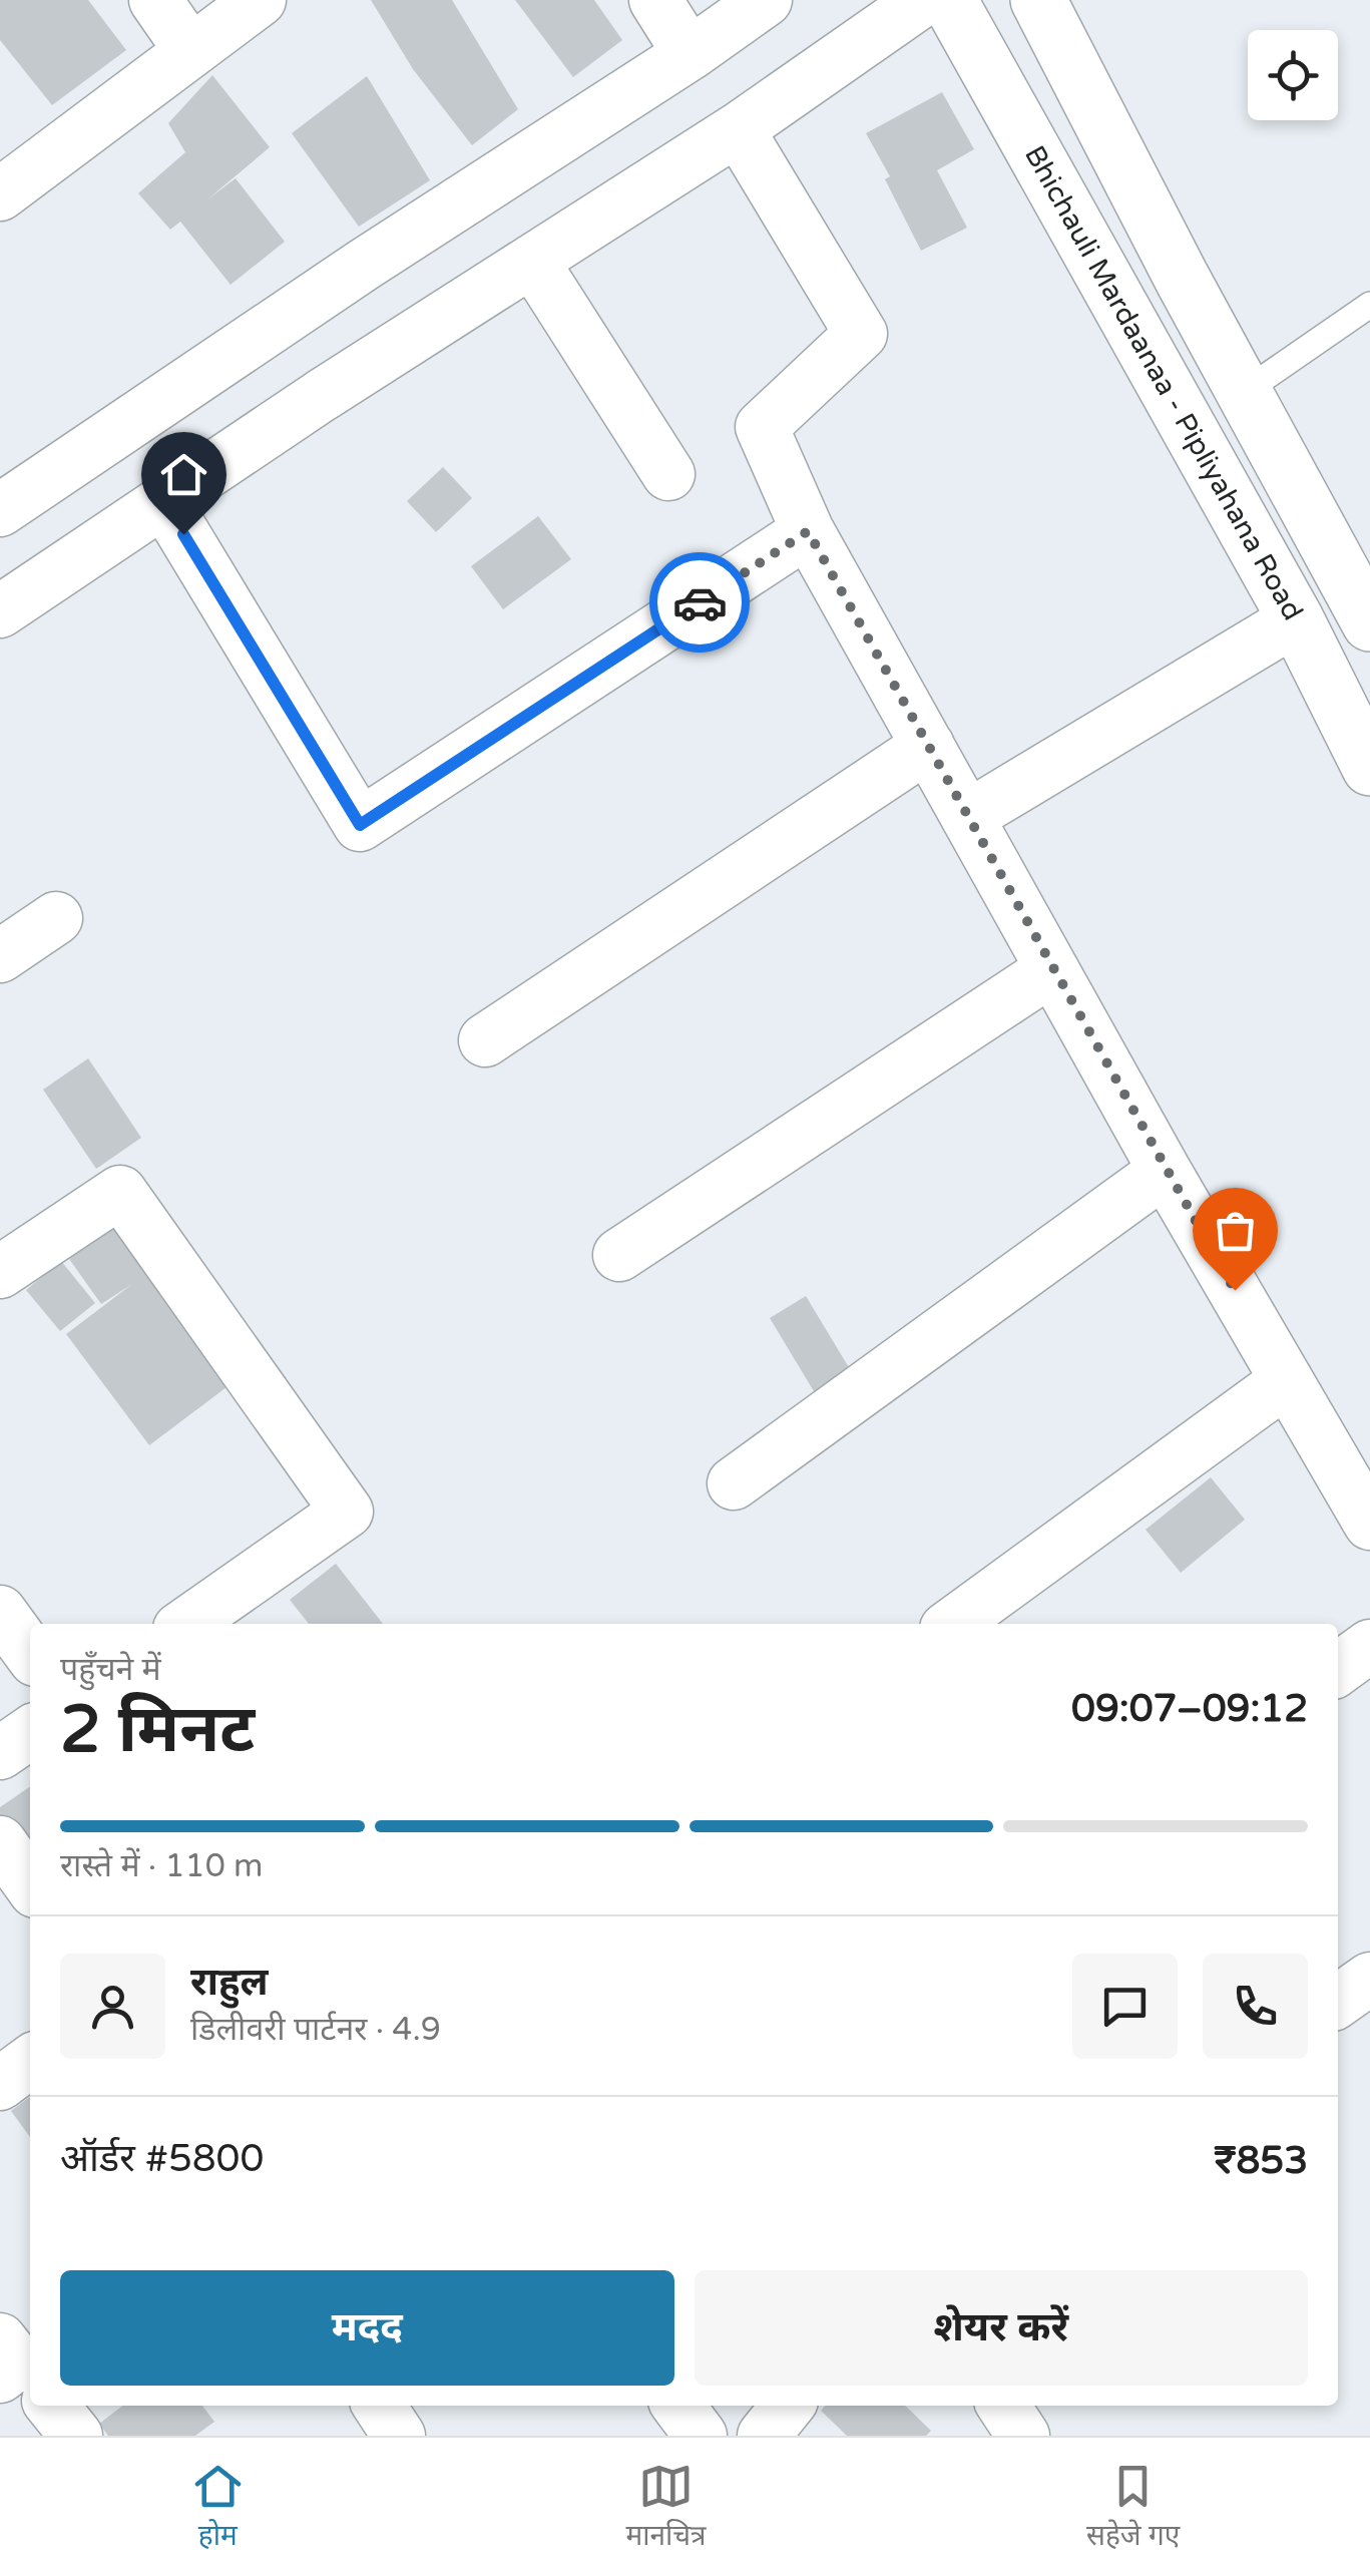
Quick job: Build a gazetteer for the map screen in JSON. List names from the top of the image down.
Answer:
{
  "streets": {
    "main road": ["Bhichauli Mardaanaa - Pipliyahana Road"]
  },
  "page": {
    "heading": ["2 मिनट", "पहुँचने में", "09:07–09:12"],
    "panel": [
      "राहुल",
      "डिलीवरी पार्टनर · 4.9",
      "ऑर्डर #5800",
      "₹853"
    ],
    "bar": "रास्ते में · 110 m",
    "buttons": ["मदद", "शेयर करें"],
    "tabs": ["होम", "मानचित्र", "सहेजे गए"]
  }
}
